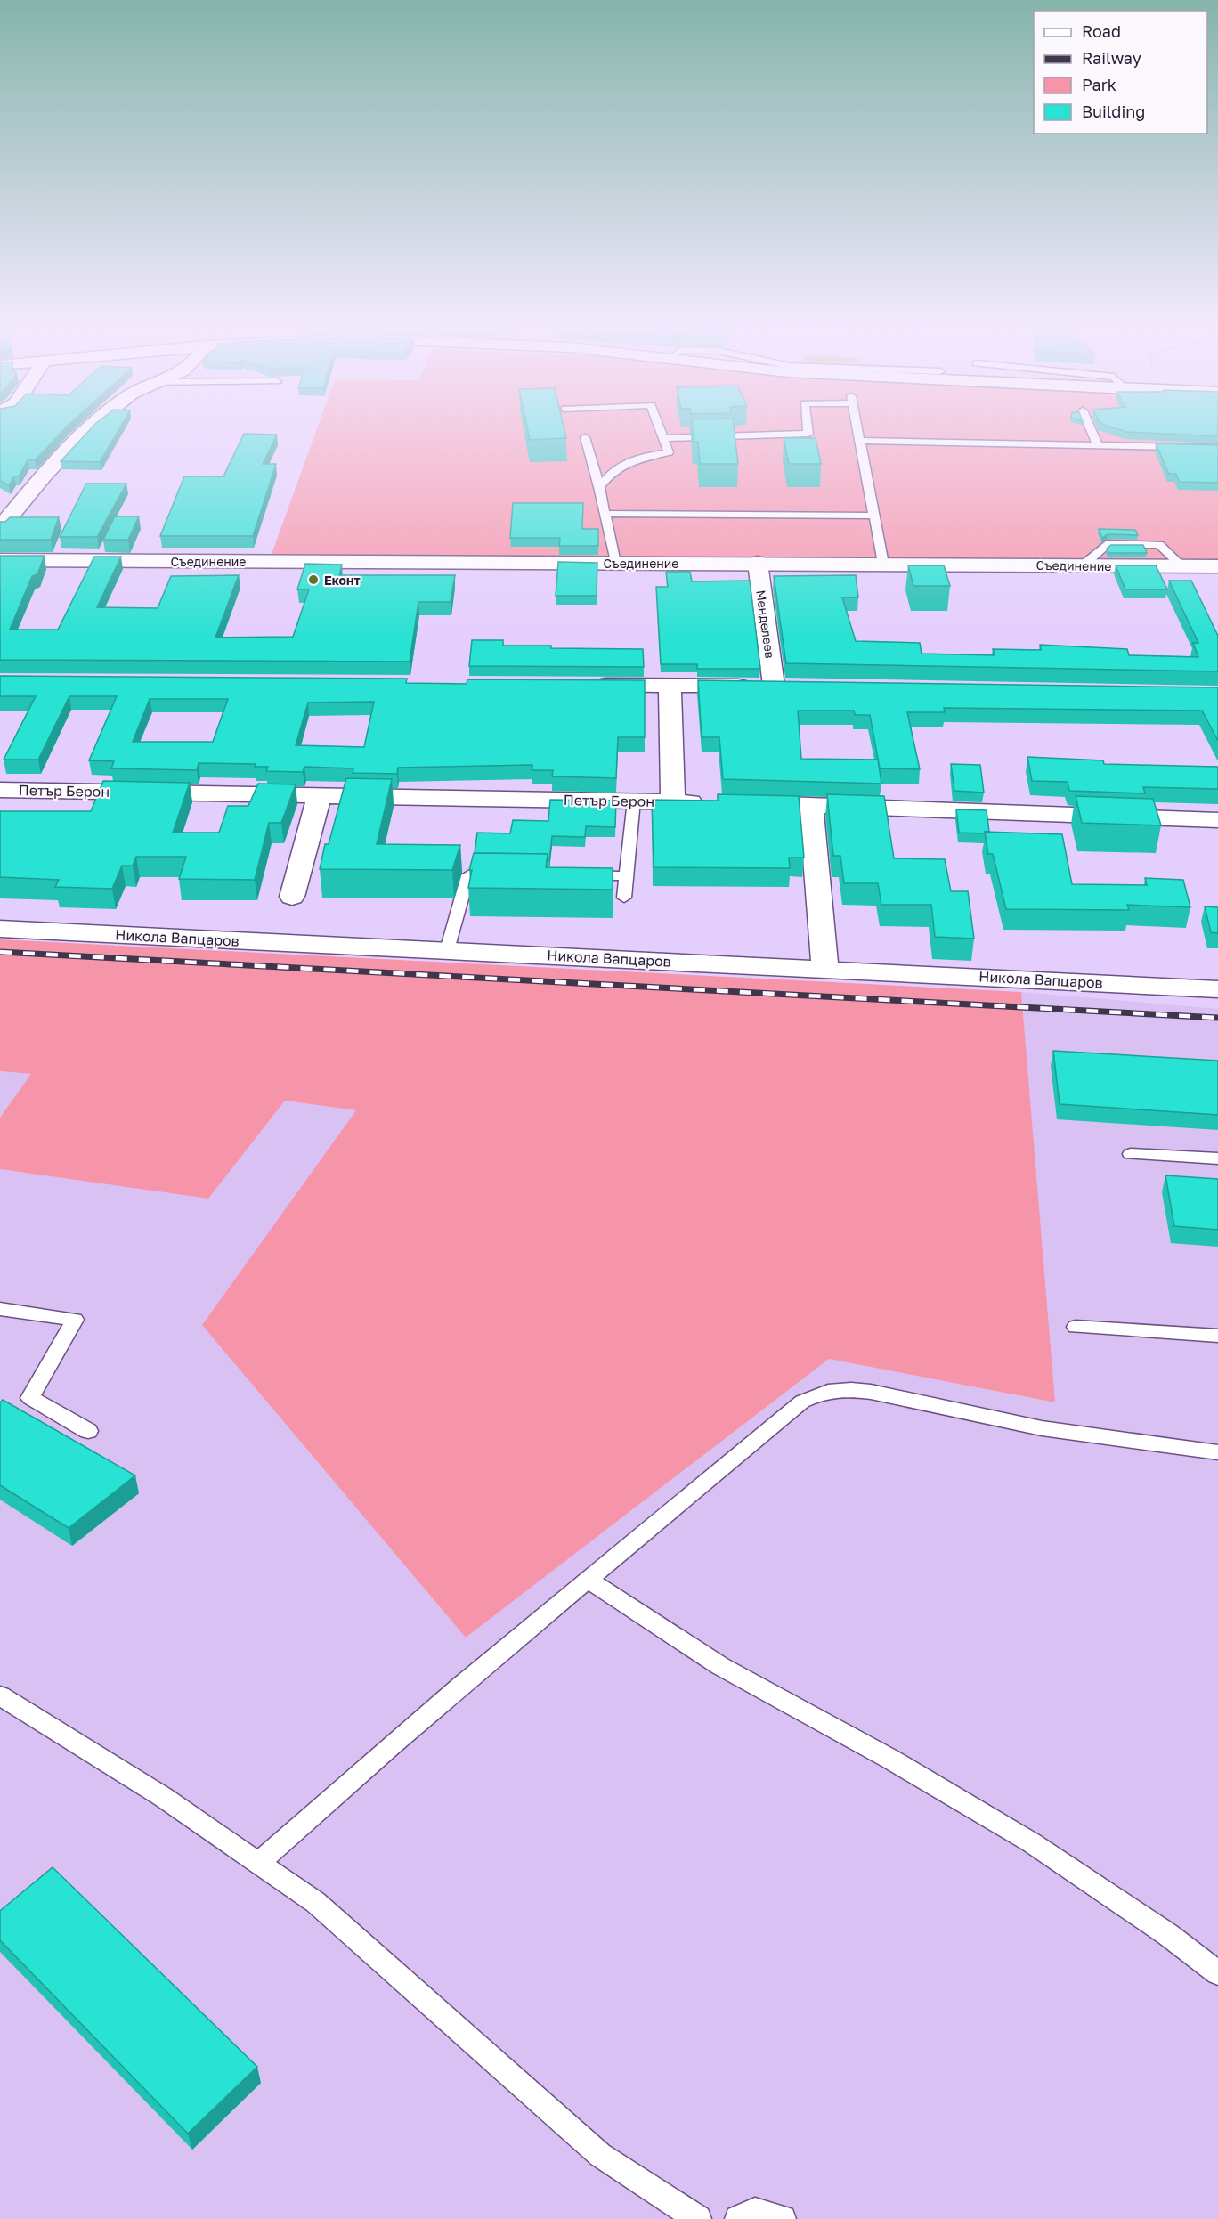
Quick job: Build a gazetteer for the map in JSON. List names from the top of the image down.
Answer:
{
  "streets": {
    "street": [
      "Съединение",
      "Менделеев",
      "Петър Берон",
      "Никола Вапцаров"
    ]
  },
  "crossings": [
    ["Съединение", "Менделеев"]
  ],
  "places": ["Еконт"],
  "legend": [
    "Road",
    "Railway",
    "Park",
    "Building"
  ]
}
